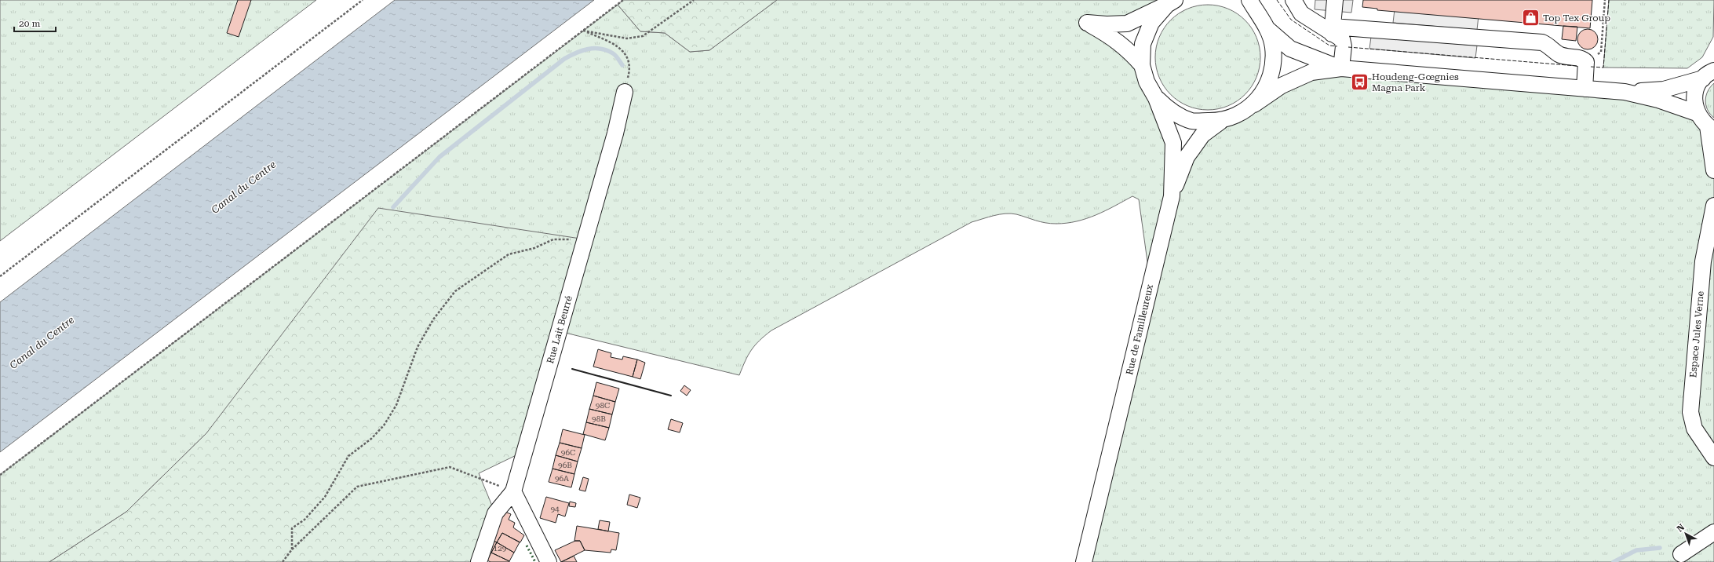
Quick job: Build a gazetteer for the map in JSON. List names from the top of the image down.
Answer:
{
  "streets": {
    "street": ["Rue Lait Beurré", "Rue de Familleureux", "Espace Jules Verne"]
  },
  "water": ["Canal du Centre"],
  "places": {
    "shop": ["Top Tex Group"],
    "bus stop": ["Houdeng-Gœgnies Magna Park"]
  },
  "house_numbers": [
    "98C",
    "98B",
    "96C",
    "96B",
    "96A",
    "94",
    "129"
  ],
  "scale_bar": "20 m",
  "north": "top left"
}
